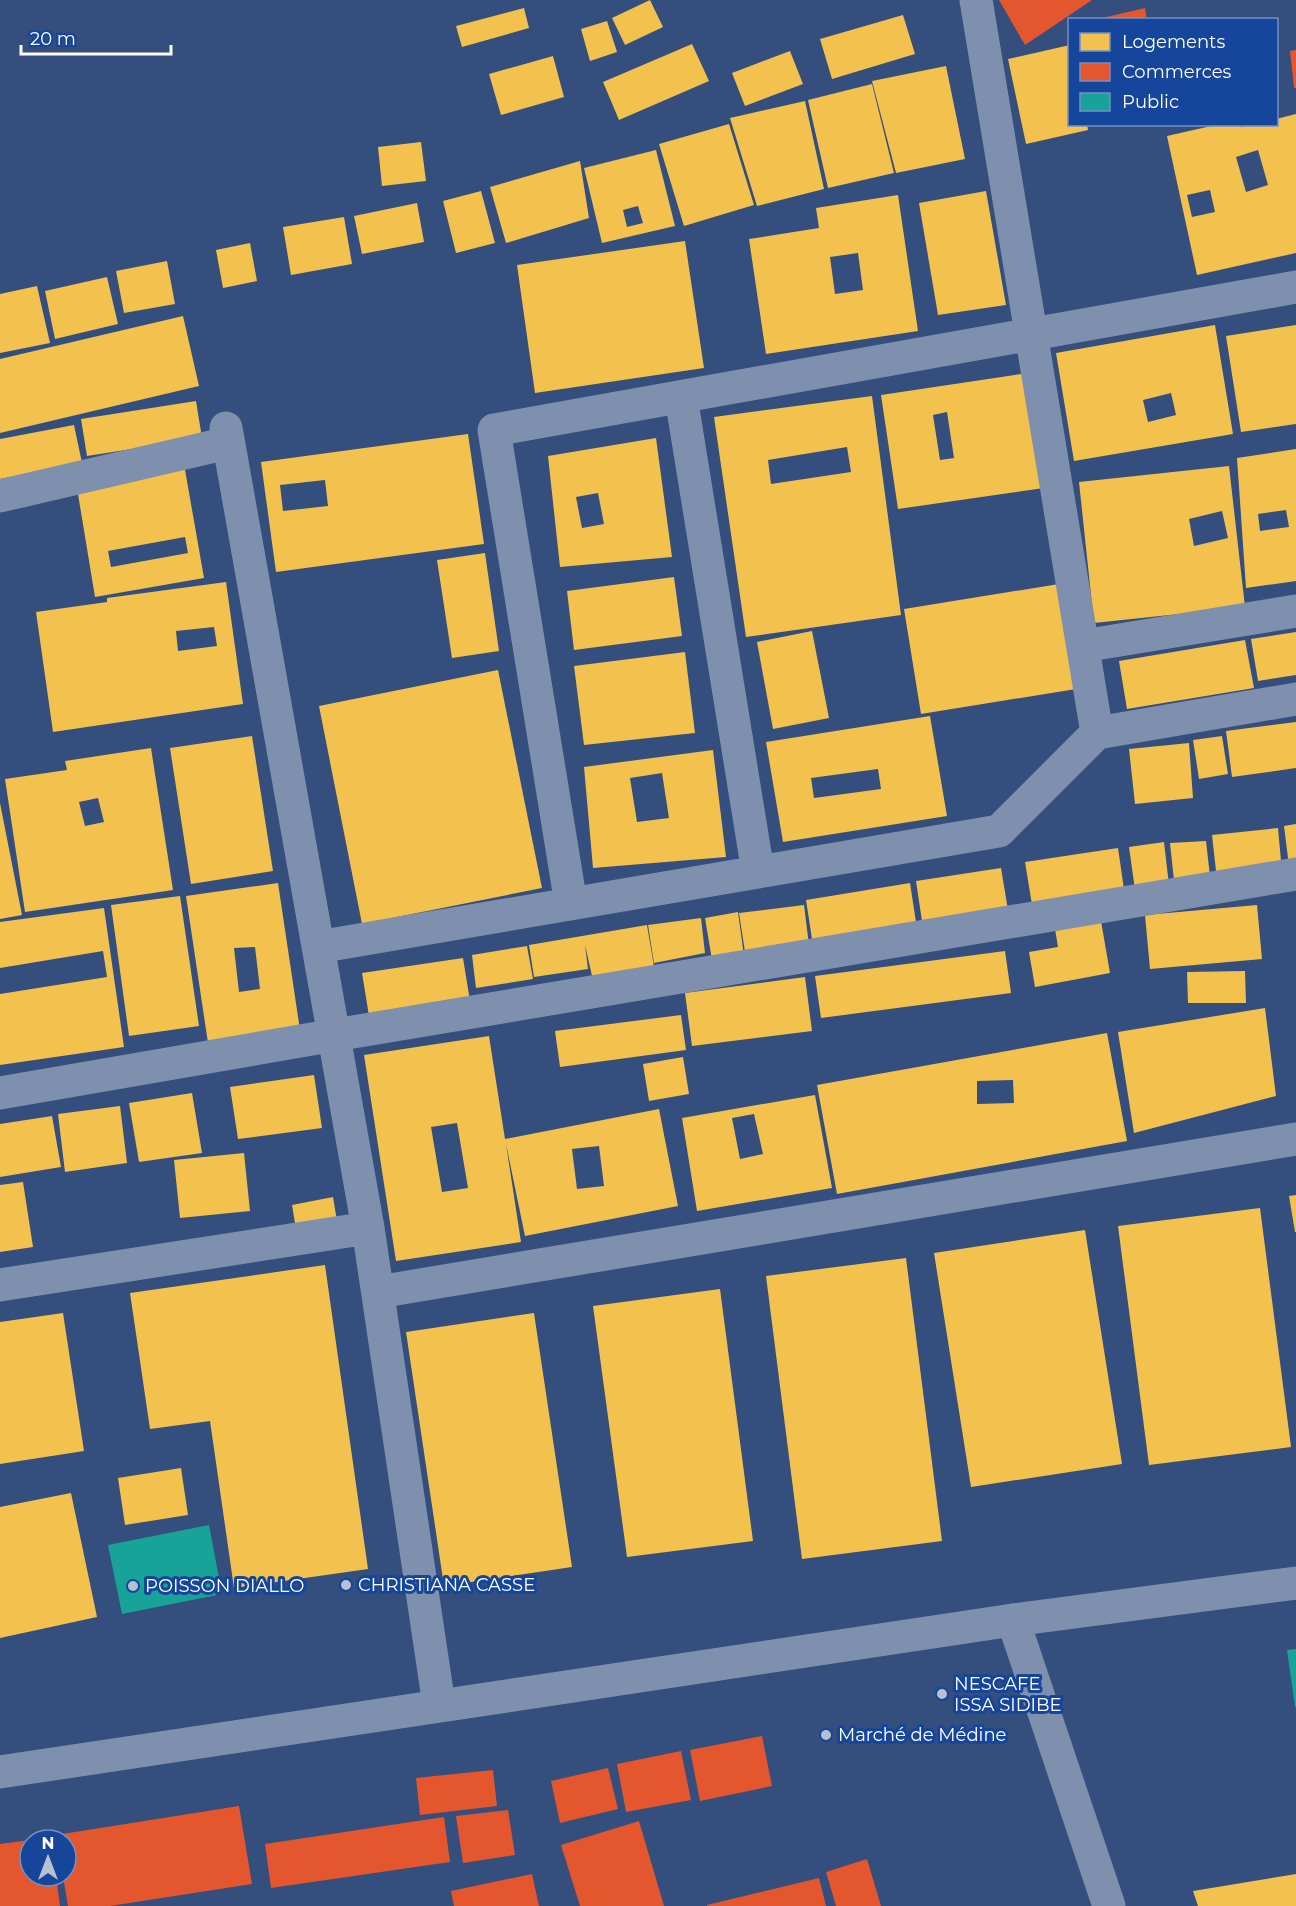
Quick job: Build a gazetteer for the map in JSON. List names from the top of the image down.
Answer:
{
  "places": [
    "CHRISTIANA CASSE",
    "POISSON DIALLO",
    "NESCAFE ISSA SIDIBE",
    "Marché de Médine"
  ],
  "legend": ["Logements", "Commerces", "Public"],
  "scale_bar": "20 m",
  "north": "top"
}
